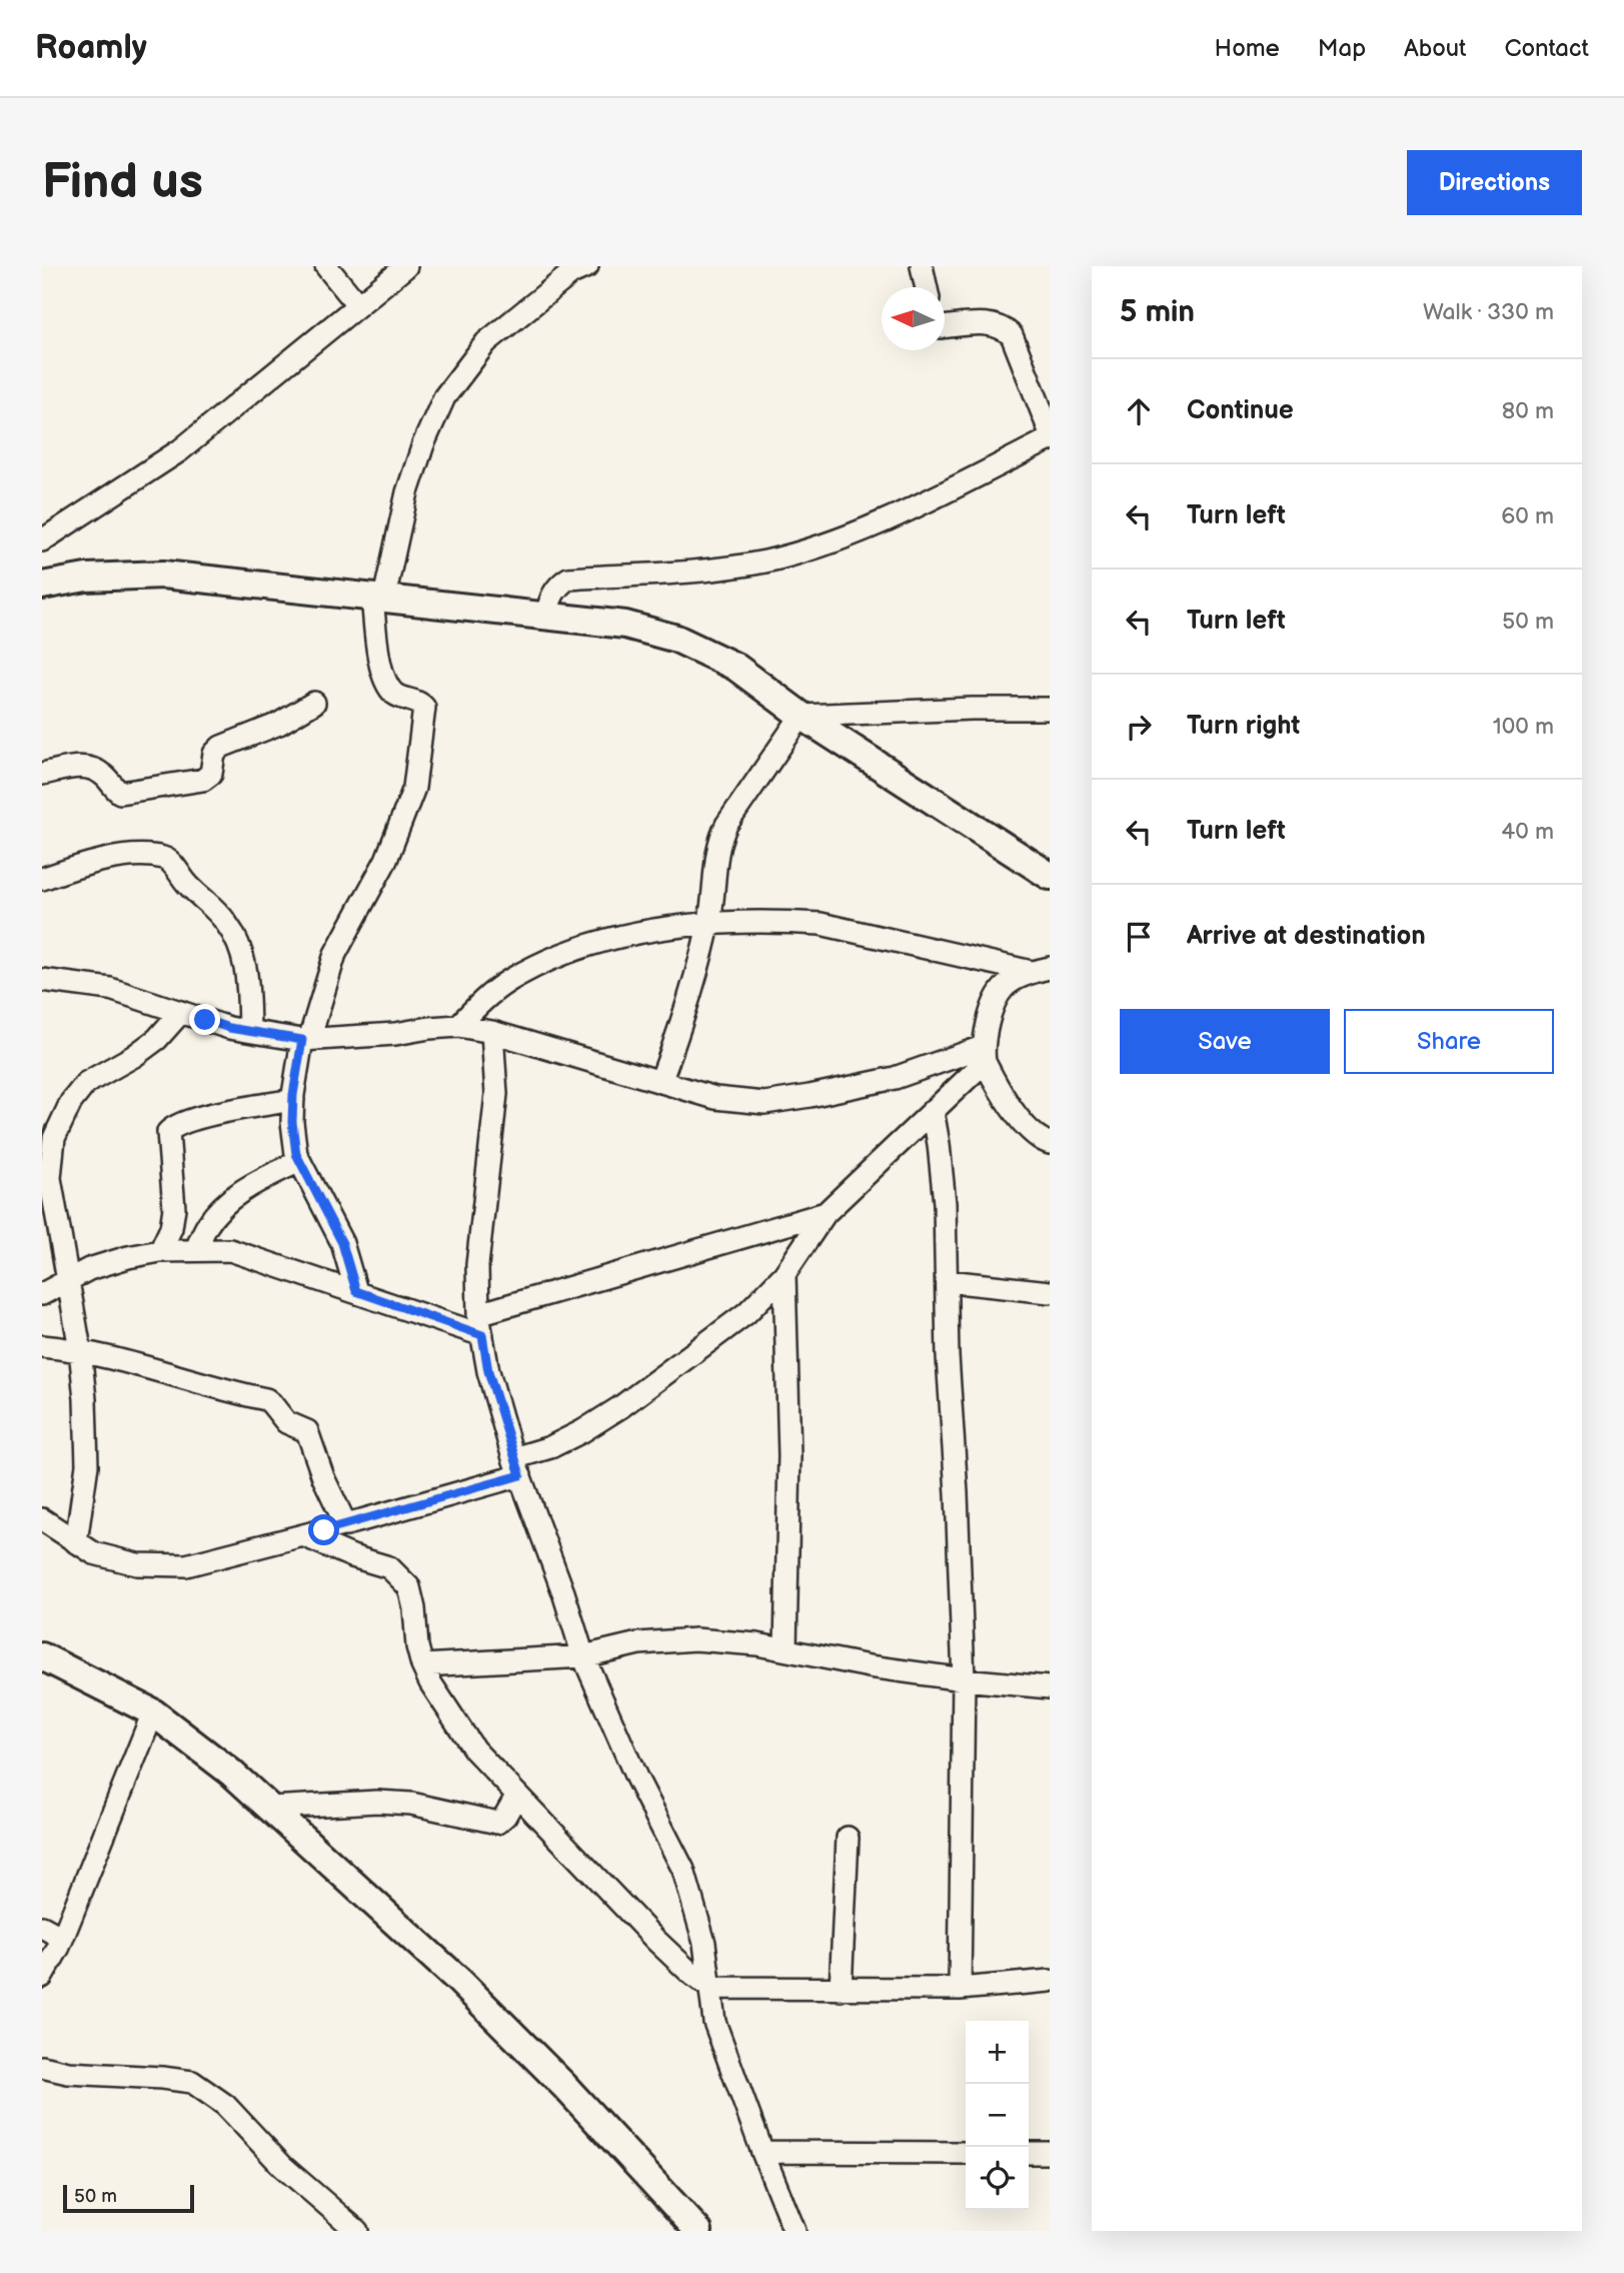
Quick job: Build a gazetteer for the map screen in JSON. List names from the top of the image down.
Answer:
{
  "scale_bar": "50 m",
  "north": "left",
  "page": {
    "header": "Roamly",
    "nav": [
      "Home",
      "Map",
      "About",
      "Contact"
    ],
    "buttons": [
      "Directions",
      ["Save", "Share"]
    ],
    "title": "Find us",
    "heading": ["5 min", "Walk · 330 m"],
    "list": [
      ["Continue", "80 m"],
      ["Turn left", "60 m"],
      ["Turn left", "50 m"],
      ["Turn right", "100 m"],
      ["Turn left", "40 m"],
      "Arrive at destination"
    ],
    "map_buttons": ["+", "−"],
    "scale": "50 m"
  }
}
